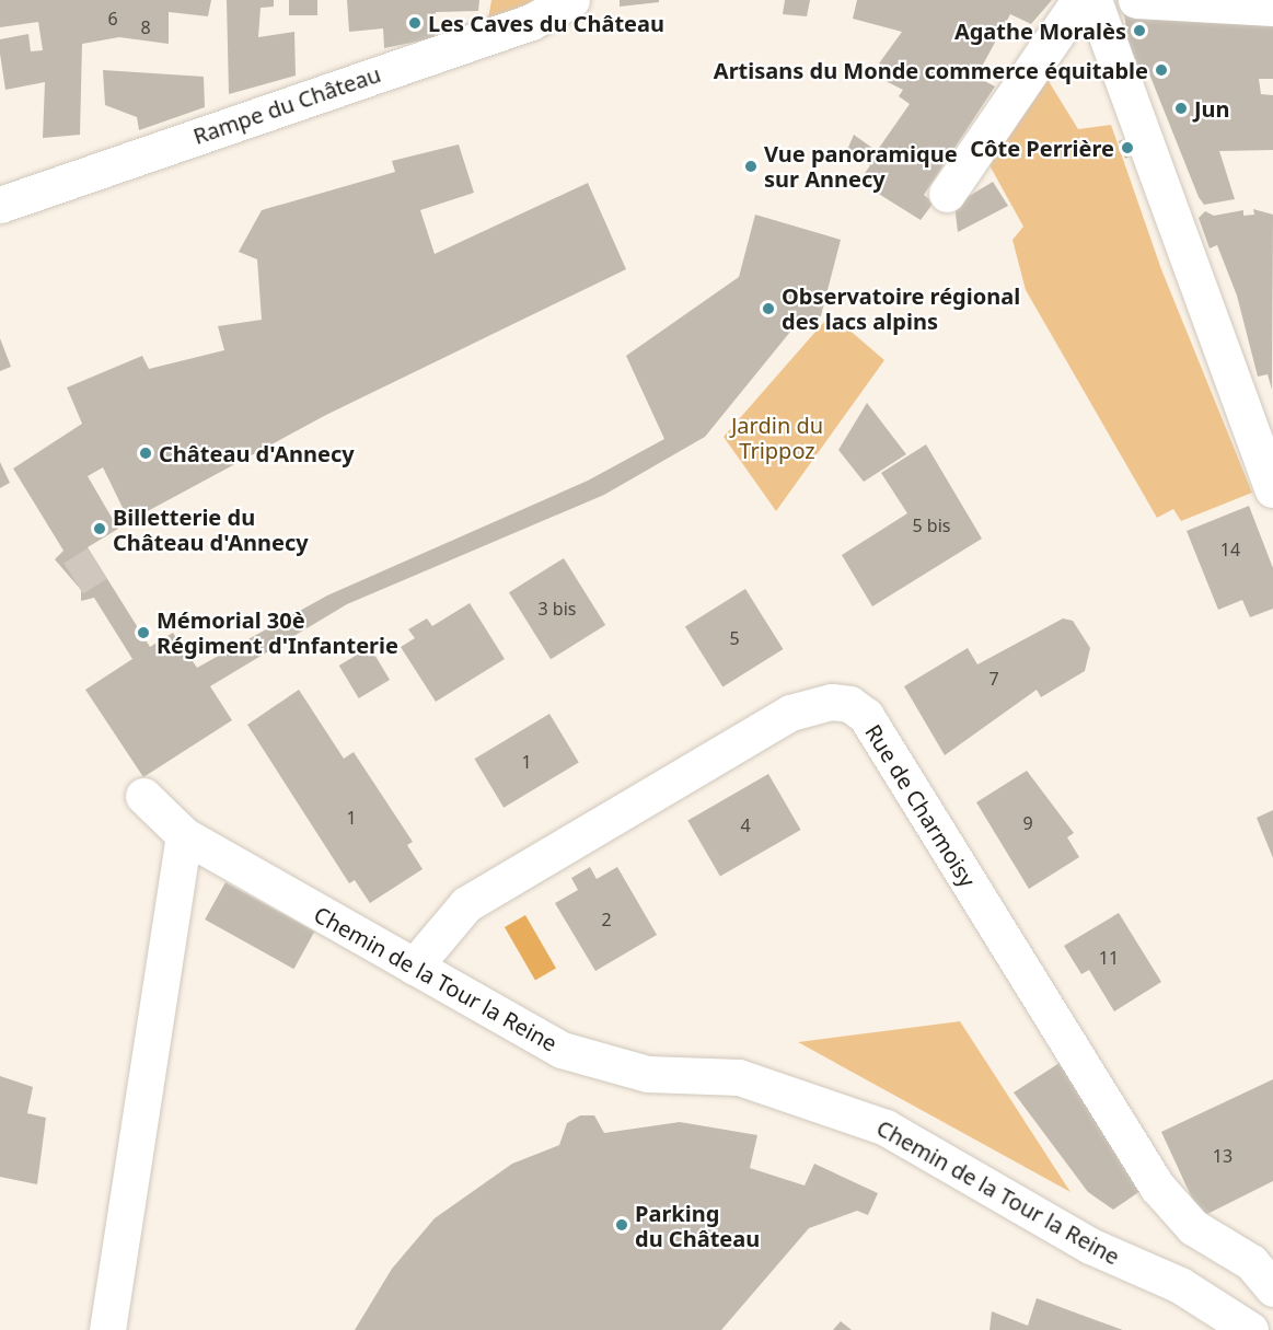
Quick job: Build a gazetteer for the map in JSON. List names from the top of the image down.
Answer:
{
  "streets": {
    "street": ["Rampe du Château", "Rue de Charmoisy", "Chemin de la Tour la Reine"]
  },
  "crossings": [
    ["Rue de Charmoisy", "Chemin de la Tour la Reine"]
  ],
  "parks": ["Jardin du Trippoz"],
  "places": [
    "Les Caves du Château",
    "Agathe Moralès",
    "Artisans du Monde commerce équitable",
    "Jun",
    "Côte Perrière",
    "Vue panoramique sur Annecy",
    "Observatoire régional des lacs alpins",
    "Château d'Annecy",
    "Billetterie du Château d'Annecy",
    "Mémorial 30è Régiment d'Infanterie",
    "Parking du Château"
  ],
  "house_numbers": [
    "6",
    "8",
    "5 bis",
    "14",
    "3 bis",
    "5",
    "7",
    "1",
    "1",
    "9",
    "4",
    "2",
    "11",
    "13"
  ]
}
